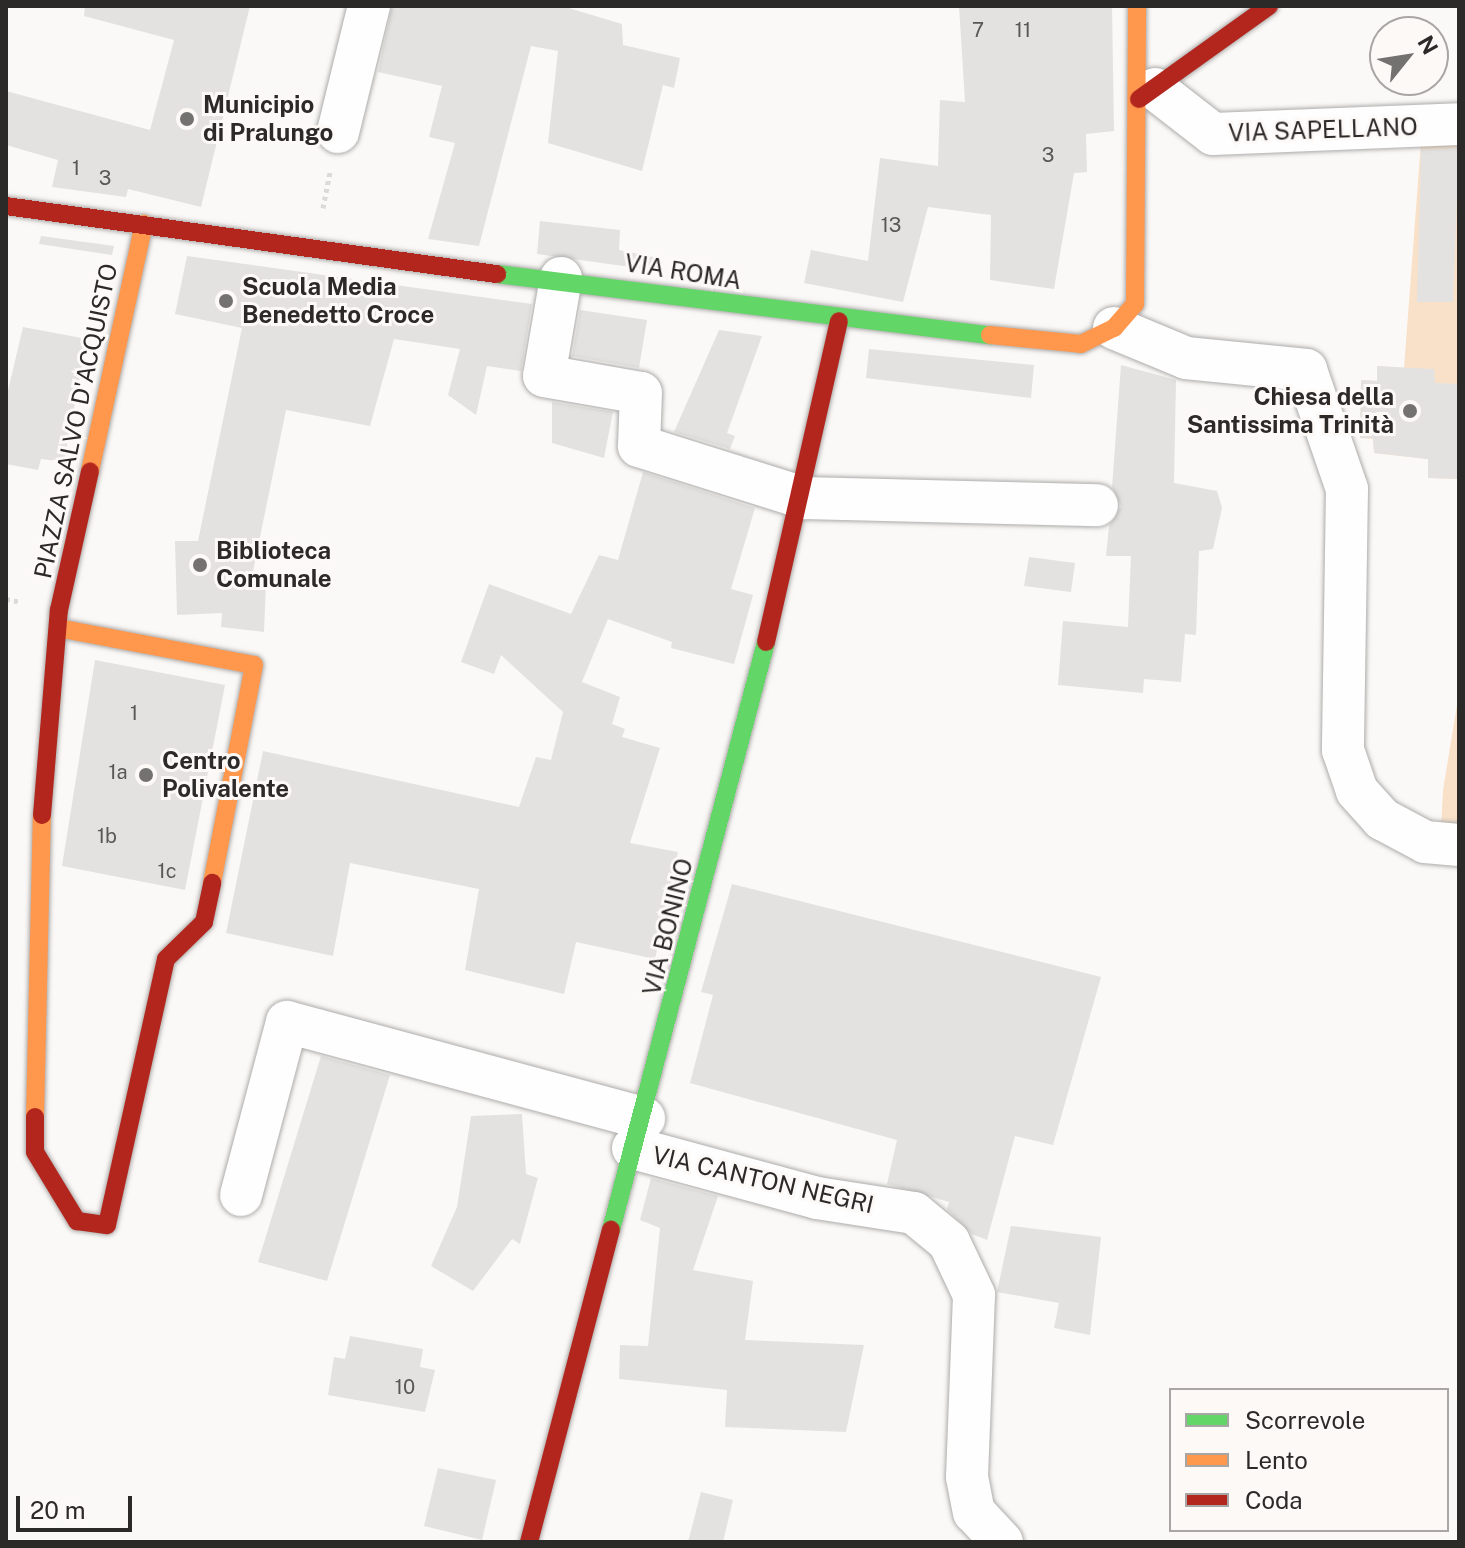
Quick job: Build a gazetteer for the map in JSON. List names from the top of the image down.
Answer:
{
  "streets": {
    "street": [
      "VIA SAPELLANO",
      "VIA ROMA",
      "PIAZZA SALVO D'ACQUISTO",
      "VIA BONINO",
      "VIA CANTON NEGRI"
    ]
  },
  "crossings": [
    ["VIA ROMA", "PIAZZA SALVO D'ACQUISTO"],
    ["VIA ROMA", "VIA BONINO"],
    ["VIA BONINO", "VIA CANTON NEGRI"]
  ],
  "places": [
    "Municipio di Pralungo",
    "Scuola Media Benedetto Croce",
    "Chiesa della Santissima Trinità",
    "Biblioteca Comunale",
    "Centro Polivalente"
  ],
  "house_numbers": [
    "7",
    "11",
    "3",
    "1",
    "3",
    "13",
    "1",
    "1a",
    "1b",
    "1c",
    "10"
  ],
  "legend": ["Scorrevole", "Lento", "Coda"],
  "scale_bar": "20 m",
  "north": "top right"
}
